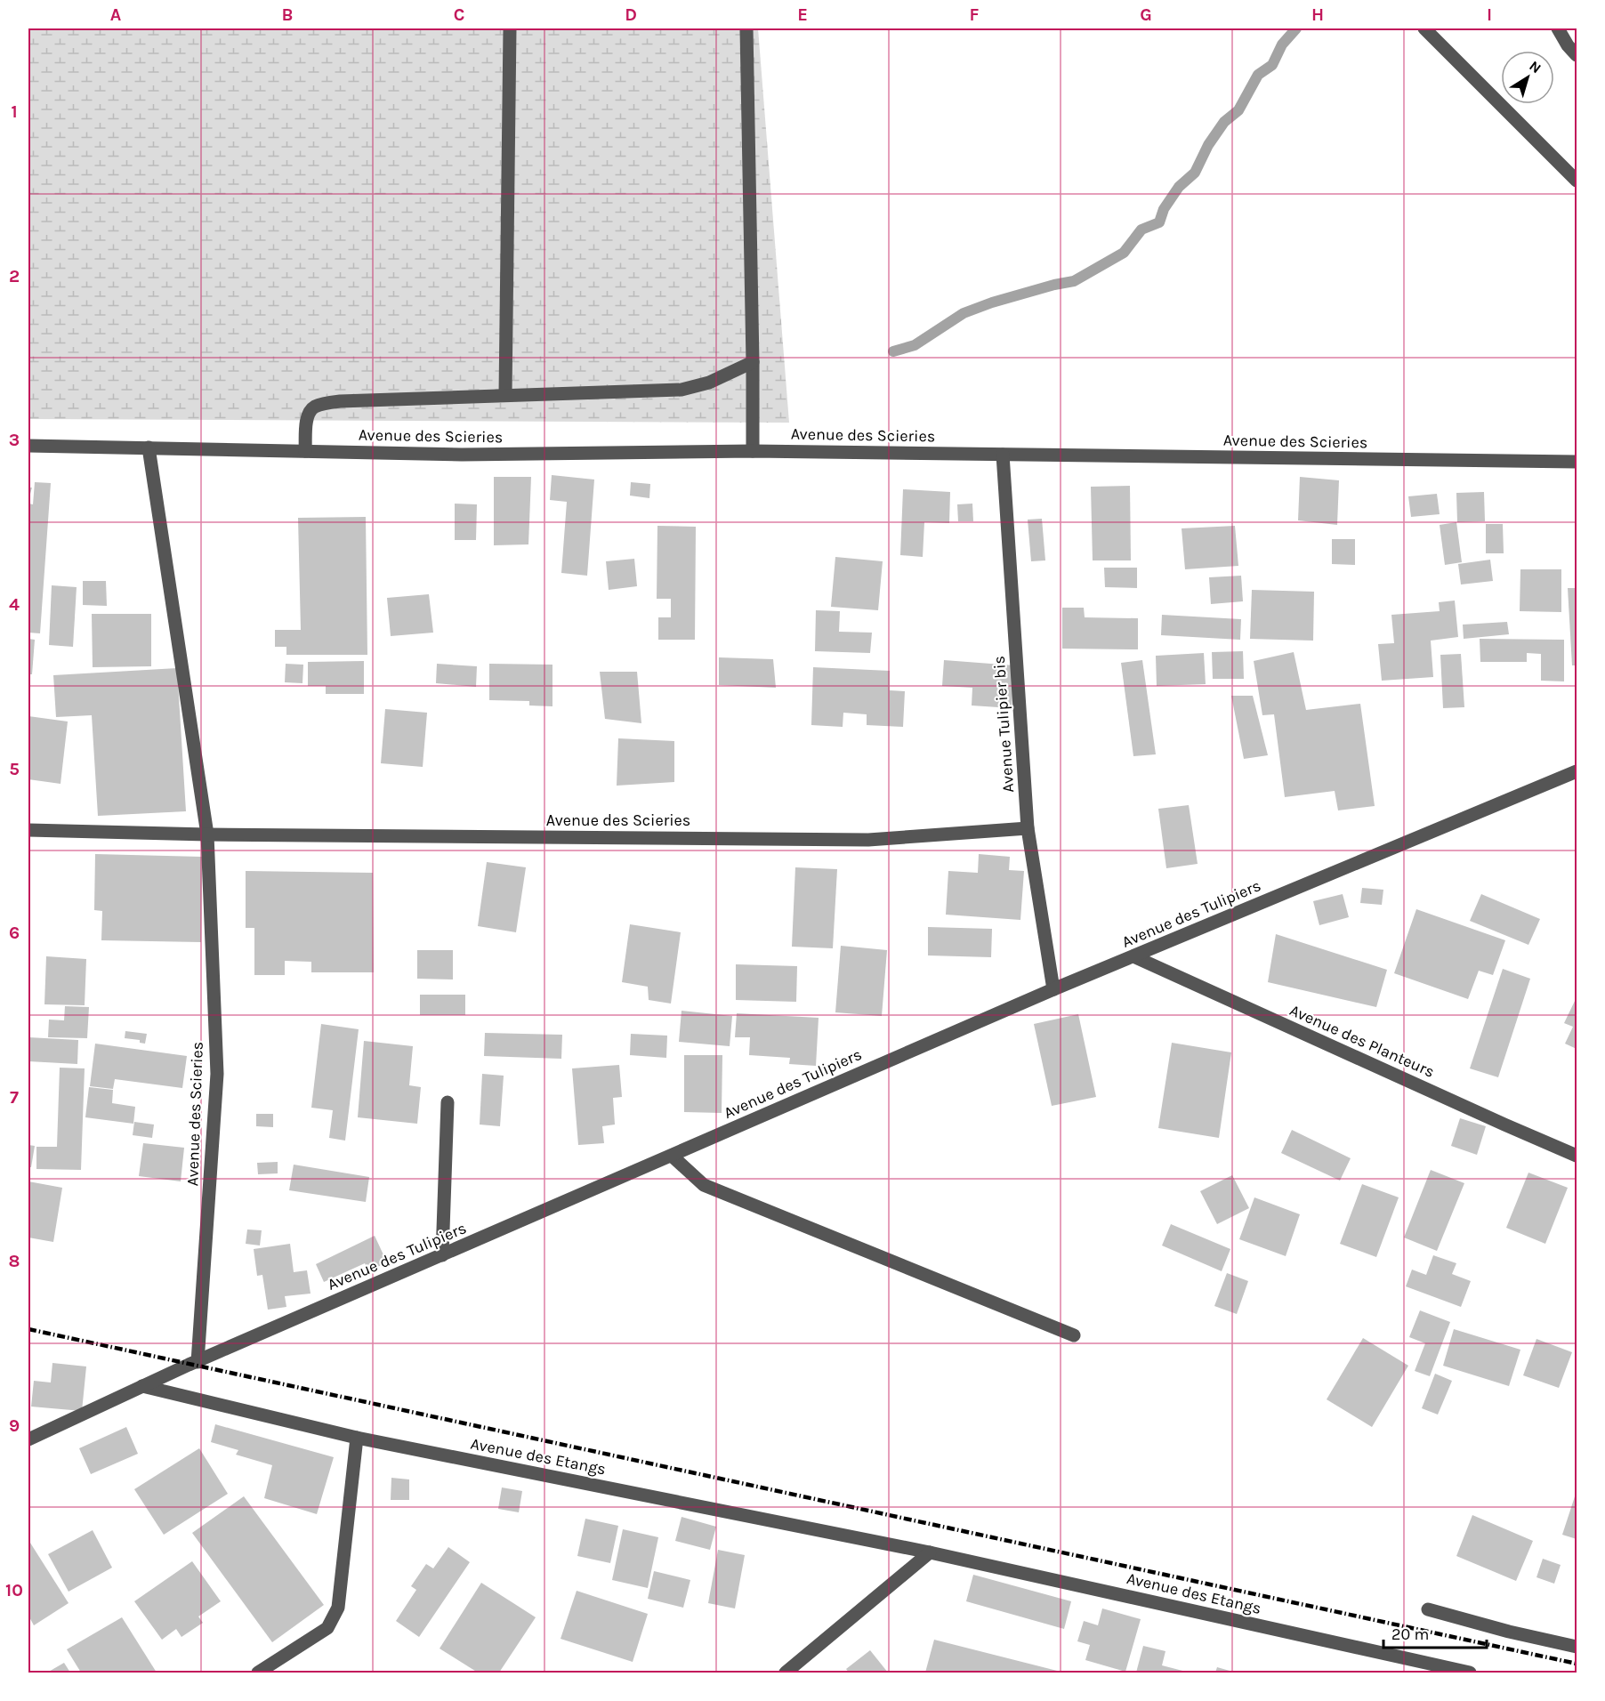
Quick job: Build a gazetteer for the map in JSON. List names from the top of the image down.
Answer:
{
  "streets": {
    "street": [
      "Avenue des Scieries",
      "Avenue Tulipier bis",
      "Avenue des Tulipiers",
      "Avenue des Planteurs",
      "Avenue des Etangs"
    ]
  },
  "crossings": [
    ["Avenue des Scieries", "Avenue Tulipier bis"],
    ["Avenue des Scieries", "Avenue des Tulipiers"],
    ["Avenue Tulipier bis", "Avenue des Tulipiers"],
    ["Avenue des Tulipiers", "Avenue des Planteurs"],
    ["Avenue des Tulipiers", "Avenue des Etangs"]
  ],
  "scale_bar": "20 m",
  "north": "top right",
  "grid": {
    "columns": [
      "A",
      "B",
      "C",
      "D",
      "E",
      "F",
      "G",
      "H",
      "I"
    ],
    "rows": [
      "1",
      "2",
      "3",
      "4",
      "5",
      "6",
      "7",
      "8",
      "9",
      "10"
    ]
  }
}
